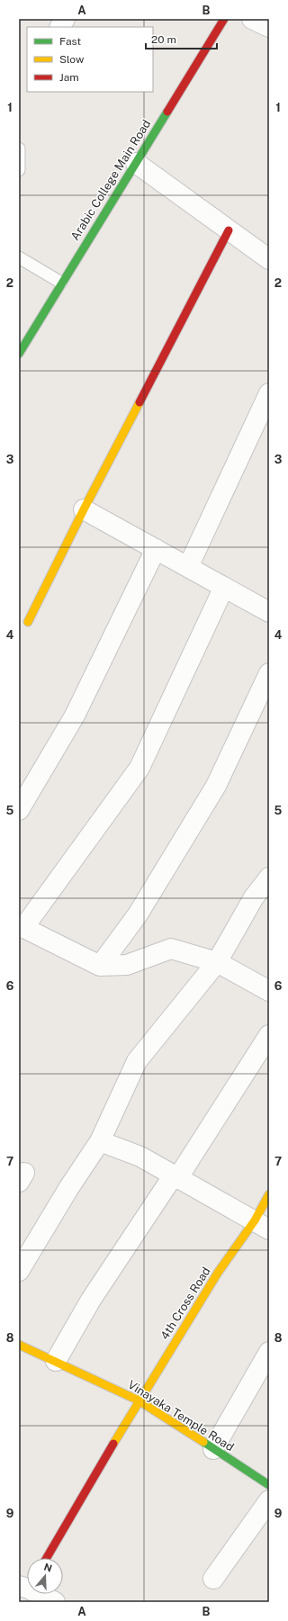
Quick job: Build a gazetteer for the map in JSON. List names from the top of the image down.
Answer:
{
  "streets": {
    "street": ["Arabic College Main Road", "4th Cross Road", "Vinayaka Temple Road"]
  },
  "crossings": [
    ["4th Cross Road", "Vinayaka Temple Road"]
  ],
  "legend": ["Fast", "Slow", "Jam"],
  "scale_bar": "20 m",
  "north": "top",
  "grid": {
    "columns": ["A", "B"],
    "rows": [
      "1",
      "2",
      "3",
      "4",
      "5",
      "6",
      "7",
      "8",
      "9"
    ]
  }
}
